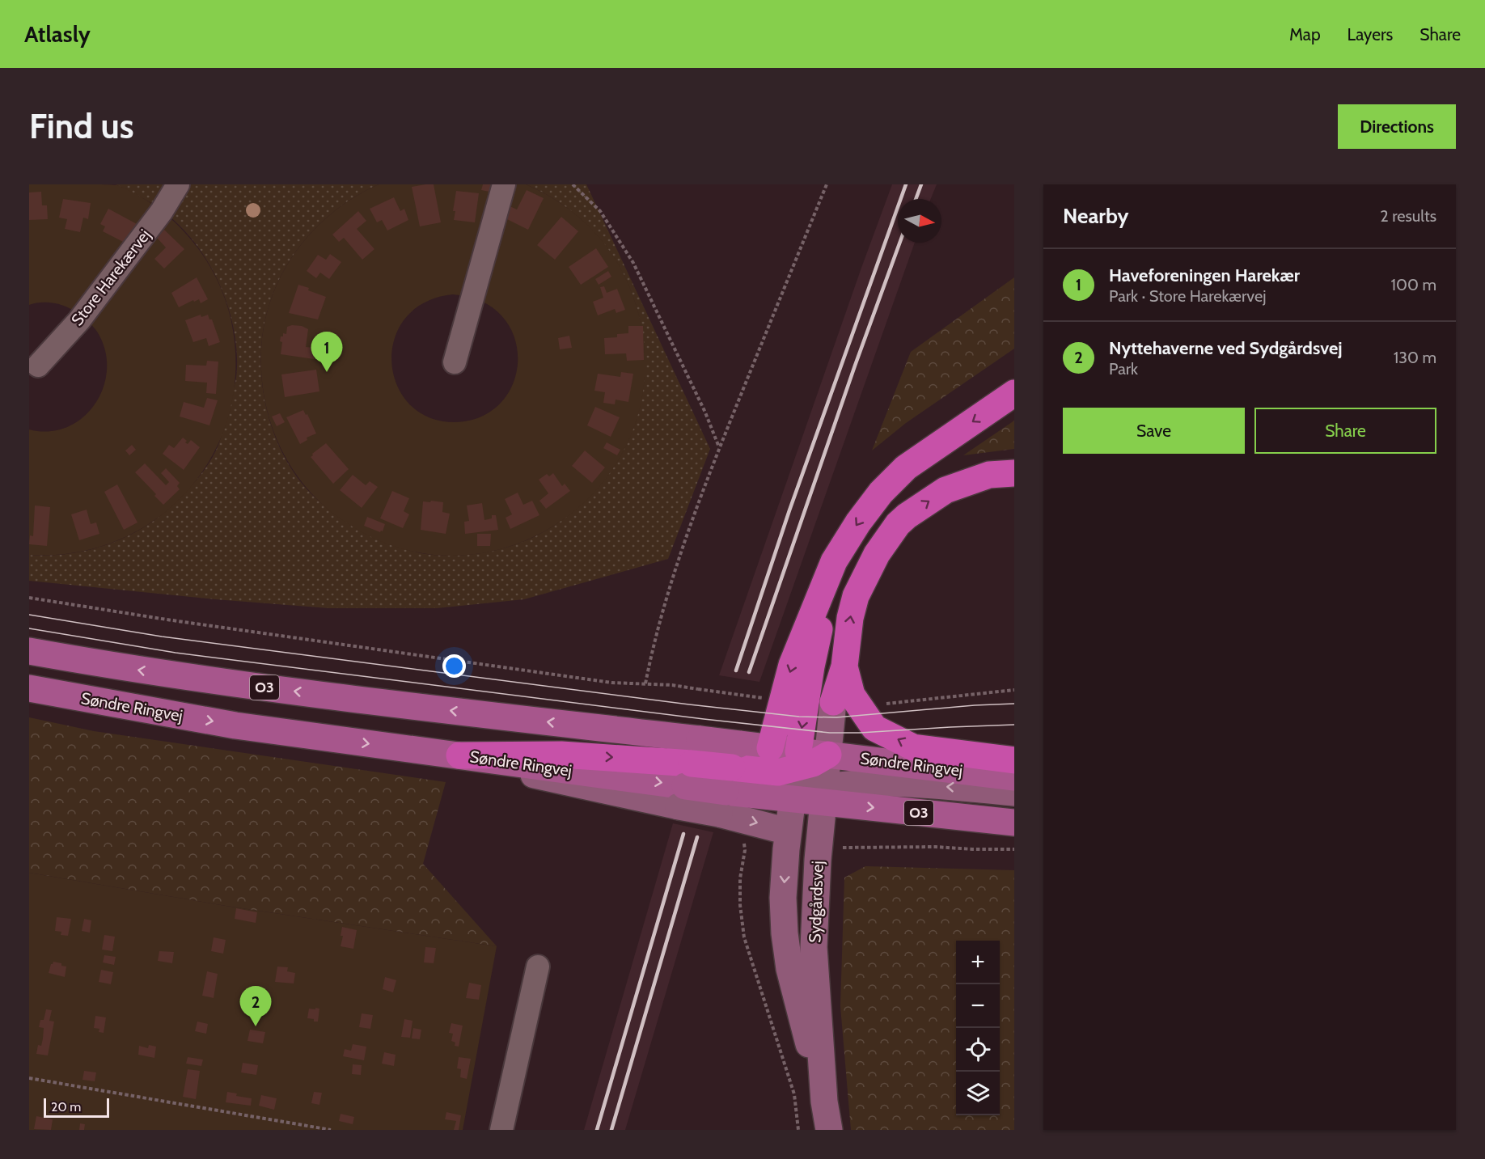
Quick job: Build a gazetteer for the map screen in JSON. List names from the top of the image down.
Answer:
{
  "streets": {
    "main road": ["O3", "Søndre Ringvej"],
    "street": ["Store Harekærvej", "Sydgårdsvej"]
  },
  "crossings": [
    ["O3", "Søndre Ringvej"],
    ["O3", "Sydgårdsvej"],
    ["Søndre Ringvej", "Sydgårdsvej"]
  ],
  "scale_bar": "20 m",
  "north": "right",
  "page": {
    "header": "Atlasly",
    "nav": ["Map", "Layers", "Share"],
    "buttons": [
      "Directions",
      ["Save", "Share"]
    ],
    "title": "Find us",
    "heading": ["Nearby", "2 results"],
    "list": [
      {
        "mark": "1",
        "name": "Haveforeningen Harekær",
        "note": "Park · Store Harekærvej",
        "value": "100 m"
      },
      {
        "mark": "2",
        "name": "Nyttehaverne ved Sydgårdsvej",
        "note": "Park",
        "value": "130 m"
      }
    ],
    "pins": ["1", "2"],
    "map_buttons": ["+", "−"],
    "scale": "20 m"
  }
}
